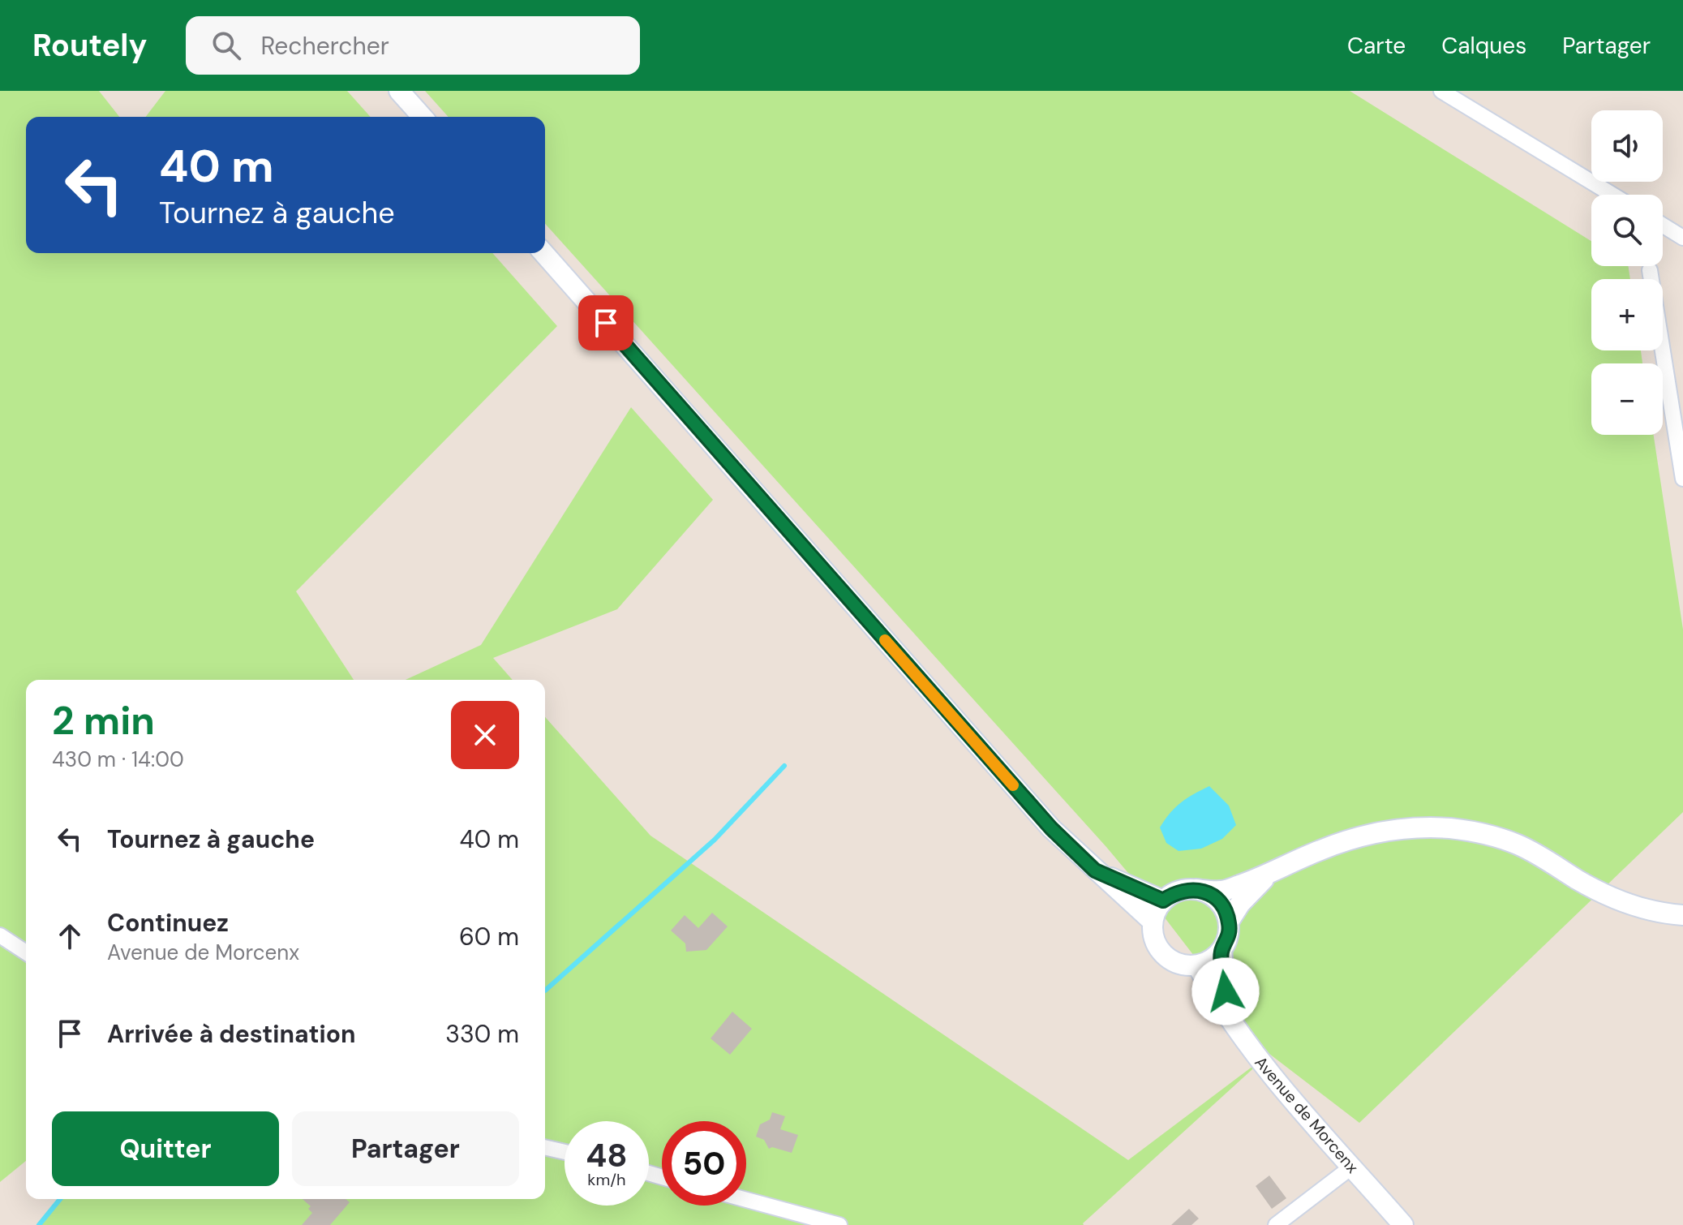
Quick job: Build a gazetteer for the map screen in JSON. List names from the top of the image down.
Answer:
{
  "streets": {
    "main road": ["Avenue de Morcenx"]
  },
  "page": {
    "header": "Routely",
    "search": "Rechercher",
    "nav": ["Carte", "Calques", "Partager"],
    "map_buttons": ["+", "−"],
    "turn": ["40 m", "Tournez à gauche"],
    "heading": ["2 min", "430 m · 14:00"],
    "list": [
      {
        "name": "Tournez à gauche",
        "value": "40 m"
      },
      {
        "name": "Continuez",
        "note": "Avenue de Morcenx",
        "value": "60 m"
      },
      {
        "name": "Arrivée à destination",
        "value": "330 m"
      }
    ],
    "buttons": ["Quitter", "Partager"],
    "speed": "48 km/h",
    "limit": "50"
  }
}
